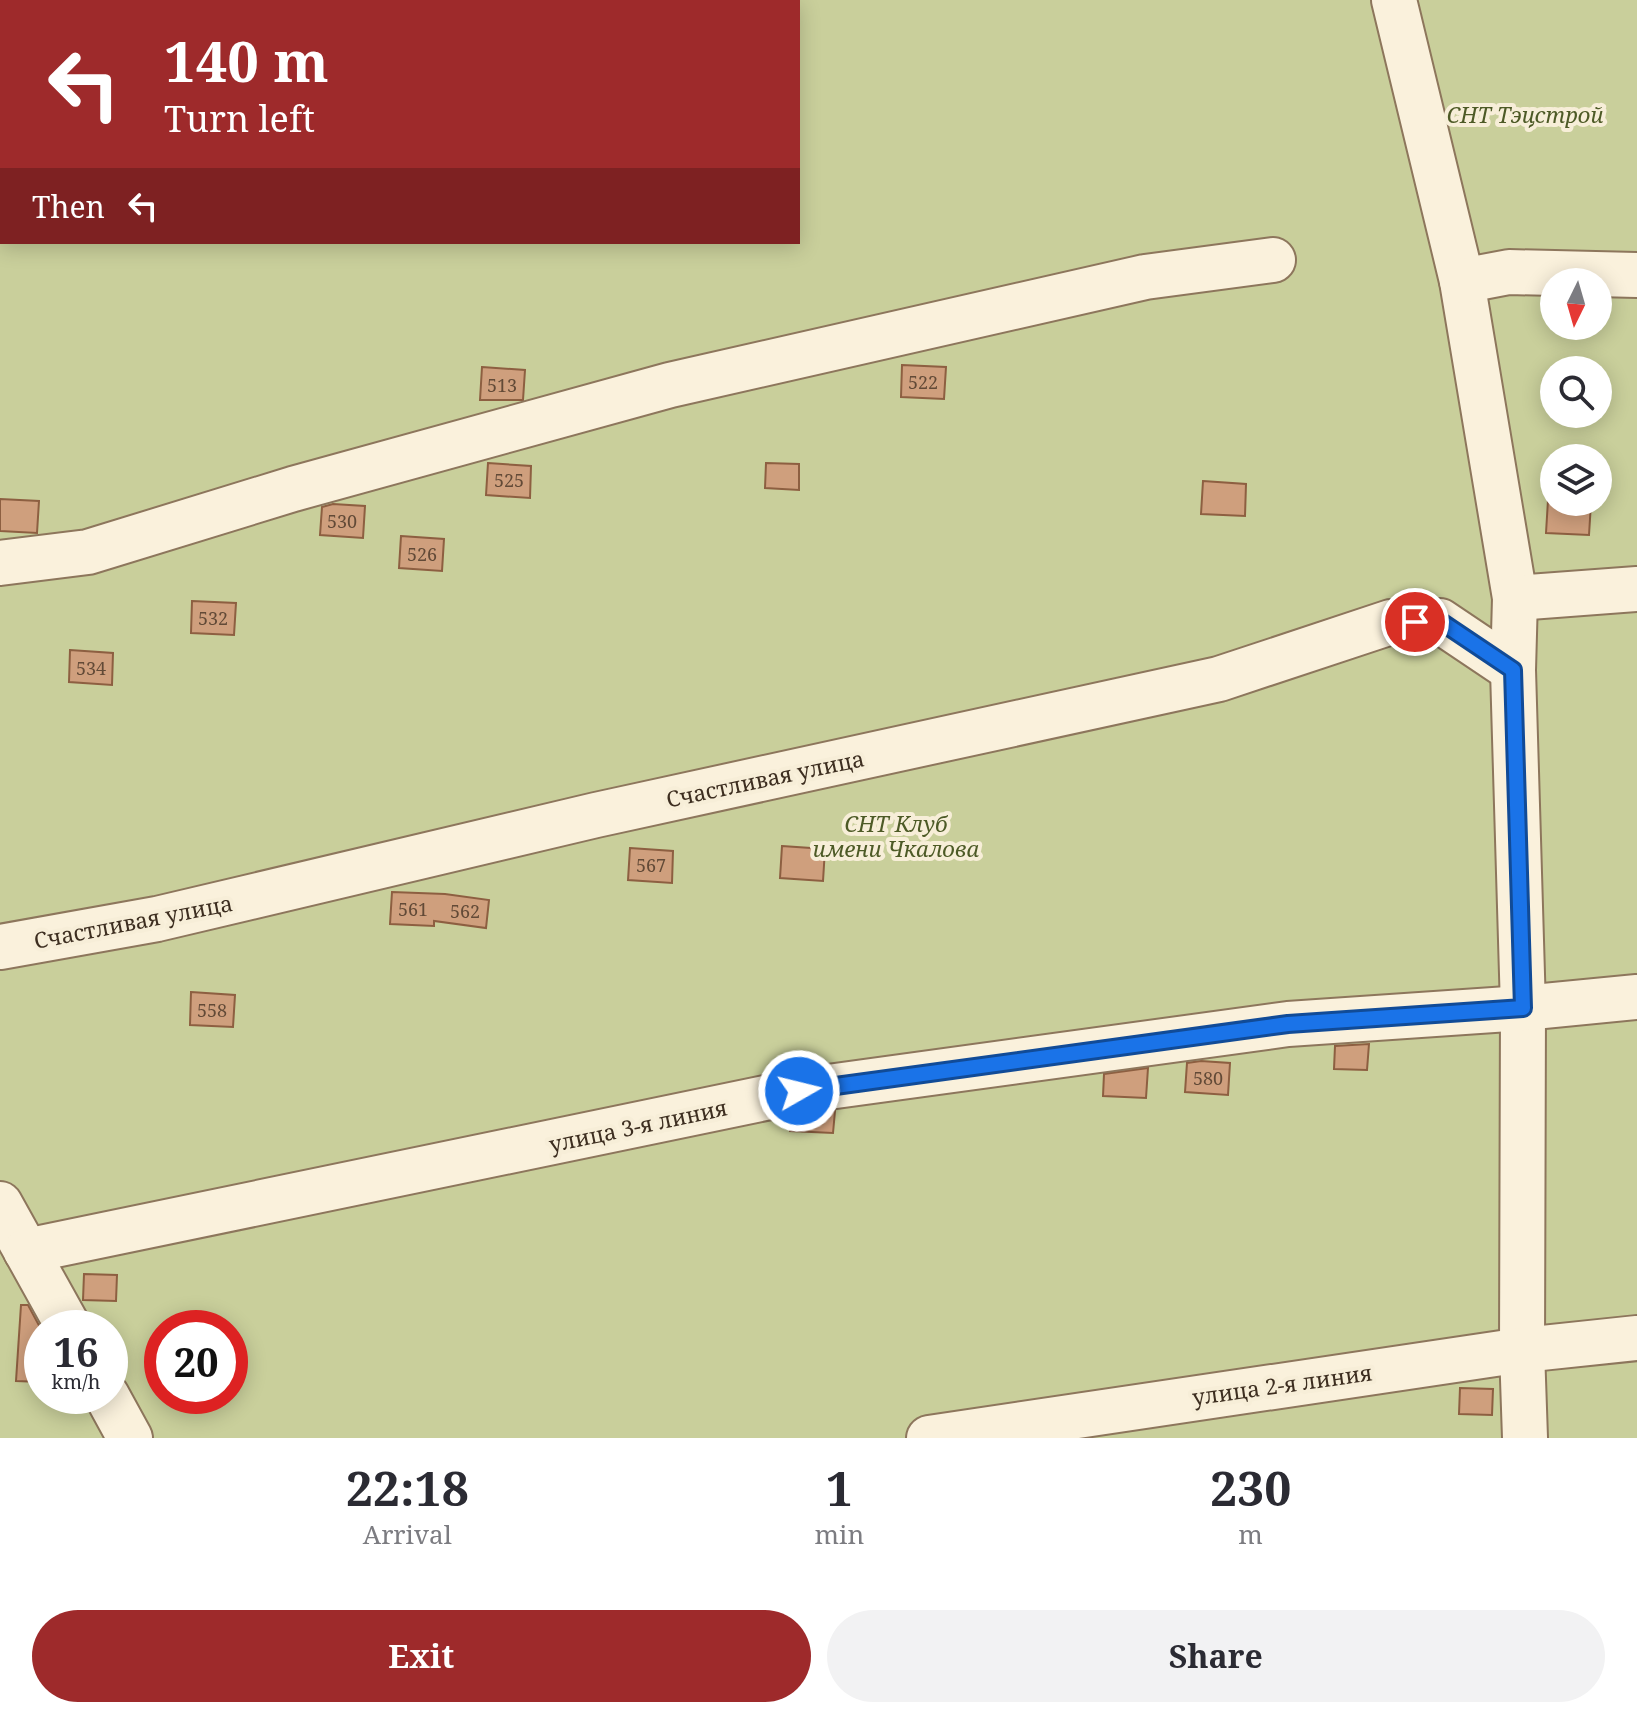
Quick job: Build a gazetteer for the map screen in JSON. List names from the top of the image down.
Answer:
{
  "streets": {
    "street": ["Счастливая улица", "улица 3-я линия", "улица 2-я линия"]
  },
  "parks": ["СНТ Тэцстрой", "СНТ Клуб имени Чкалова"],
  "house_numbers": [
    "522",
    "513",
    "525",
    "530",
    "526",
    "532",
    "534",
    "567",
    "561",
    "562",
    "558",
    "580"
  ],
  "north": "bottom",
  "page": {
    "turn": ["140 m", "Turn left"],
    "then": "Then",
    "speed": "16 km/h",
    "limit": "20",
    "eta": [
      "22:18",
      "Arrival",
      "1",
      "min",
      "230",
      "m"
    ],
    "buttons": ["Exit", "Share"]
  }
}
